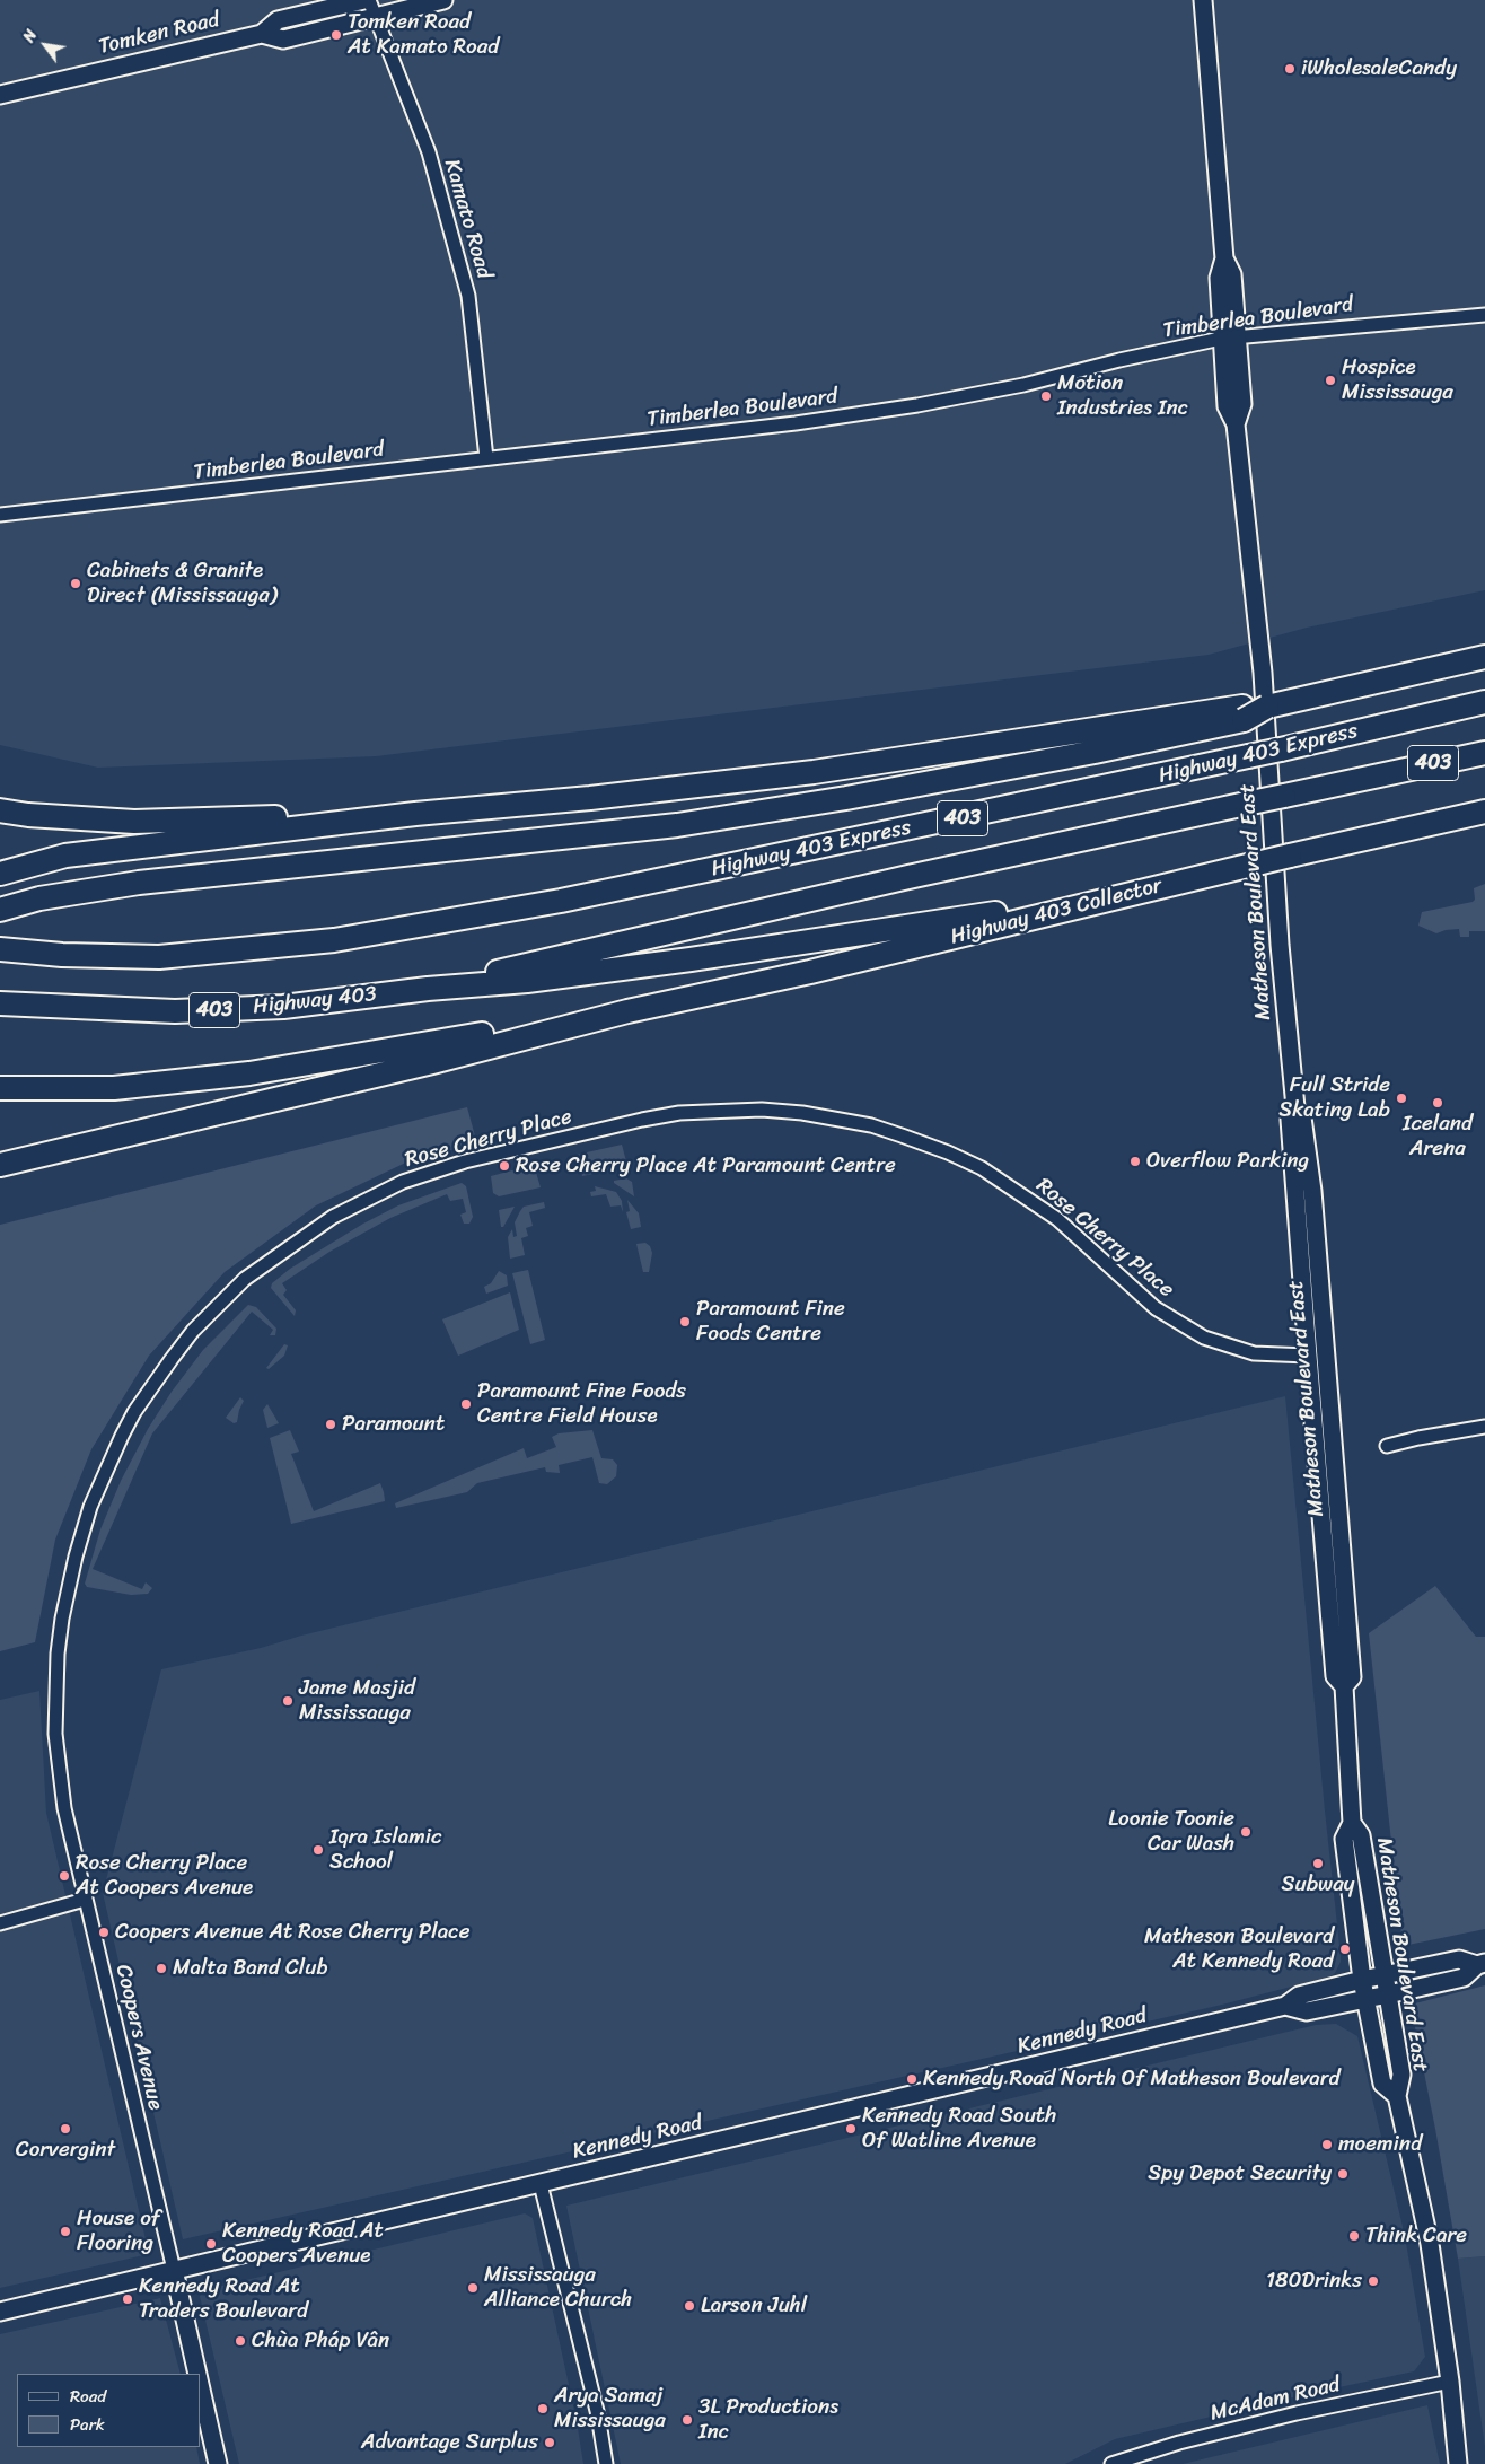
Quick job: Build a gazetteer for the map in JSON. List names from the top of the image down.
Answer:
{
  "streets": {
    "highway": [
      "Highway 403 Express",
      "403",
      "Highway 403 Collector",
      "Highway 403"
    ],
    "street": [
      "Tomken Road",
      "Kamato Road",
      "Timberlea Boulevard",
      "Matheson Boulevard East",
      "Rose Cherry Place",
      "Kennedy Road",
      "Coopers Avenue",
      "McAdam Road"
    ]
  },
  "crossings": [
    ["Tomken Road", "Kamato Road"],
    ["Kamato Road", "Timberlea Boulevard"],
    ["Timberlea Boulevard", "Matheson Boulevard East"],
    ["403", "Highway 403"],
    ["Matheson Boulevard East", "Rose Cherry Place"],
    ["Matheson Boulevard East", "Kennedy Road"],
    ["Matheson Boulevard East", "McAdam Road"],
    ["Rose Cherry Place", "Coopers Avenue"],
    ["Kennedy Road", "Coopers Avenue"]
  ],
  "places": [
    "Tomken Road At Kamato Road",
    "iWholesaleCandy",
    "Hospice Mississauga",
    "Motion Industries Inc",
    "Cabinets & Granite Direct (Mississauga)",
    "Full Stride Skating Lab",
    "Iceland Arena",
    "Overflow Parking",
    "Rose Cherry Place At Paramount Centre",
    "Paramount Fine Foods Centre",
    "Paramount Fine Foods Centre Field House",
    "Paramount",
    "Jame Masjid Mississauga",
    "Loonie Toonie Car Wash",
    "Iqra Islamic School",
    "Subway",
    "Rose Cherry Place At Coopers Avenue",
    "Coopers Avenue At Rose Cherry Place",
    "Matheson Boulevard At Kennedy Road",
    "Malta Band Club",
    "Kennedy Road North Of Matheson Boulevard",
    "Corvergint",
    "Kennedy Road South Of Watline Avenue",
    "moemind",
    "Spy Depot Security",
    "House of Flooring",
    "Think Care",
    "Kennedy Road At Coopers Avenue",
    "180Drinks",
    "Mississauga Alliance Church",
    "Kennedy Road At Traders Boulevard",
    "Larson Juhl",
    "Chùa Pháp Vân",
    "Arya Samaj Mississauga",
    "3L Productions Inc",
    "Advantage Surplus"
  ],
  "legend": ["Road", "Park"],
  "north": "top left"
}
